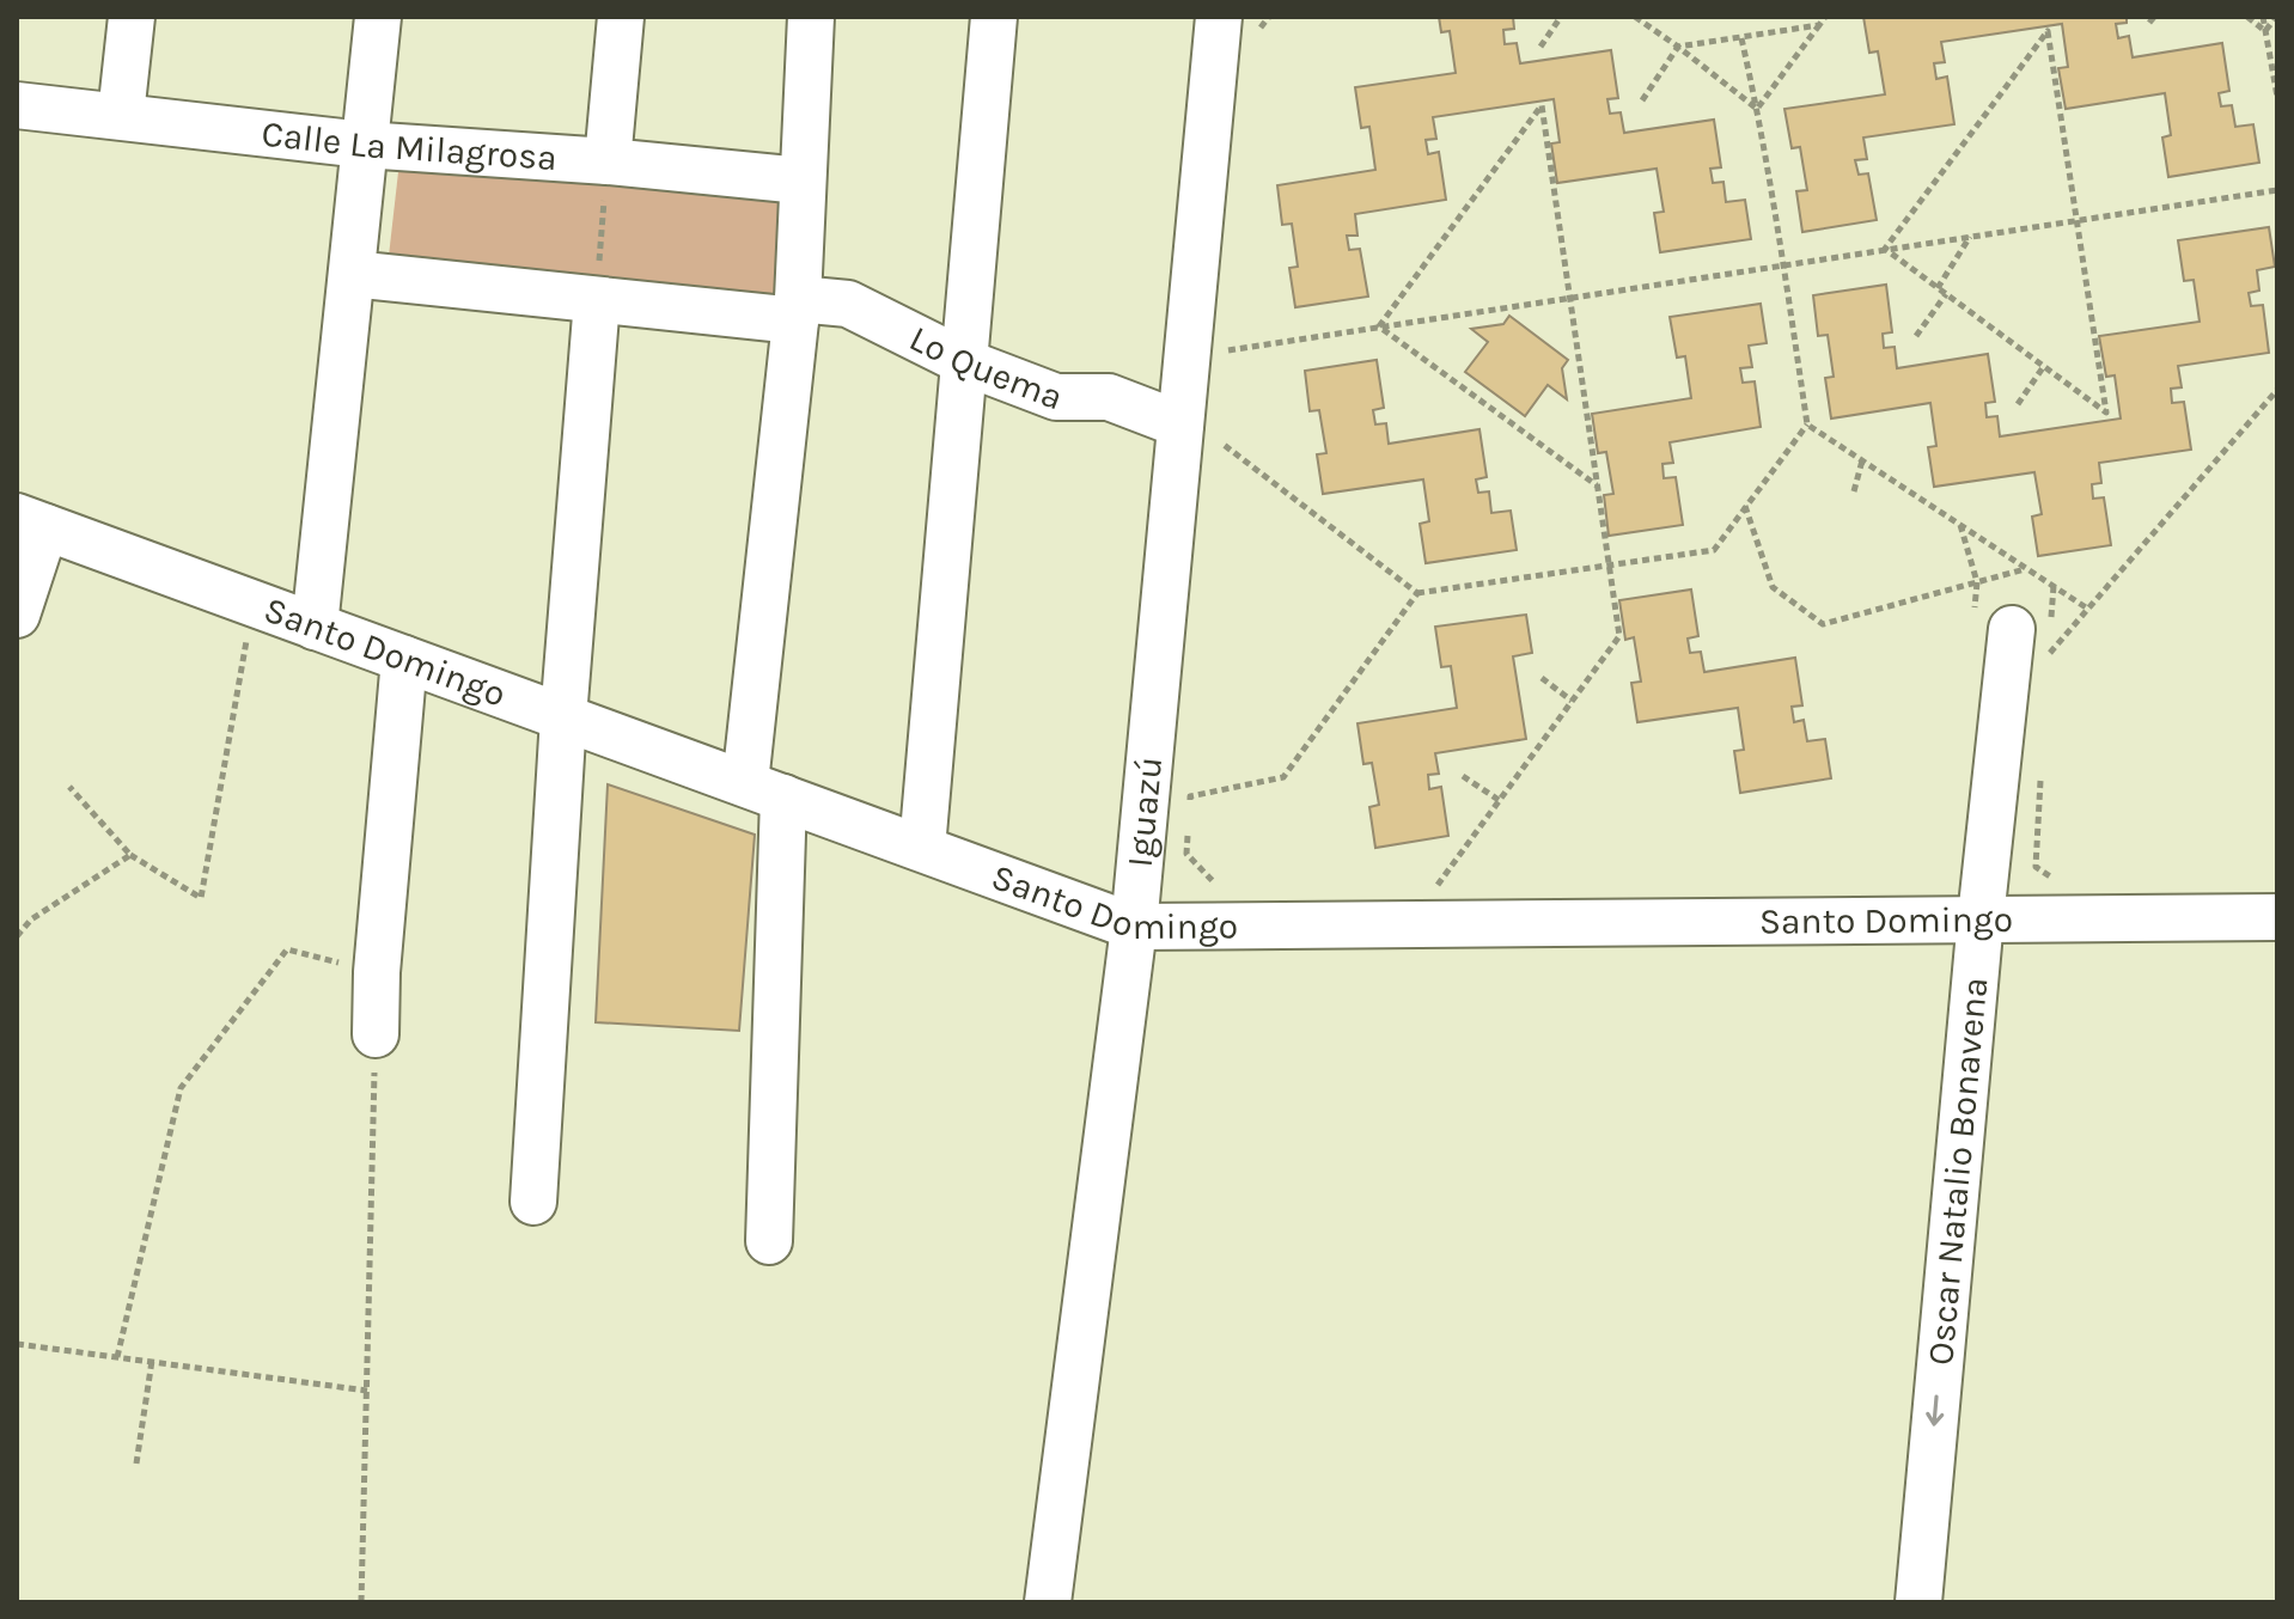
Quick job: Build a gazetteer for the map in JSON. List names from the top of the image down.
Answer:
{
  "streets": {
    "street": [
      "Calle La Milagrosa",
      "Lo Quema",
      "Santo Domingo",
      "Iguazú",
      "Oscar Natalio Bonavena"
    ]
  },
  "crossings": [
    ["Lo Quema", "Iguazú"],
    ["Santo Domingo", "Iguazú"],
    ["Santo Domingo", "Oscar Natalio Bonavena"]
  ],
  "one_way": ["Oscar Natalio Bonavena"]
}
